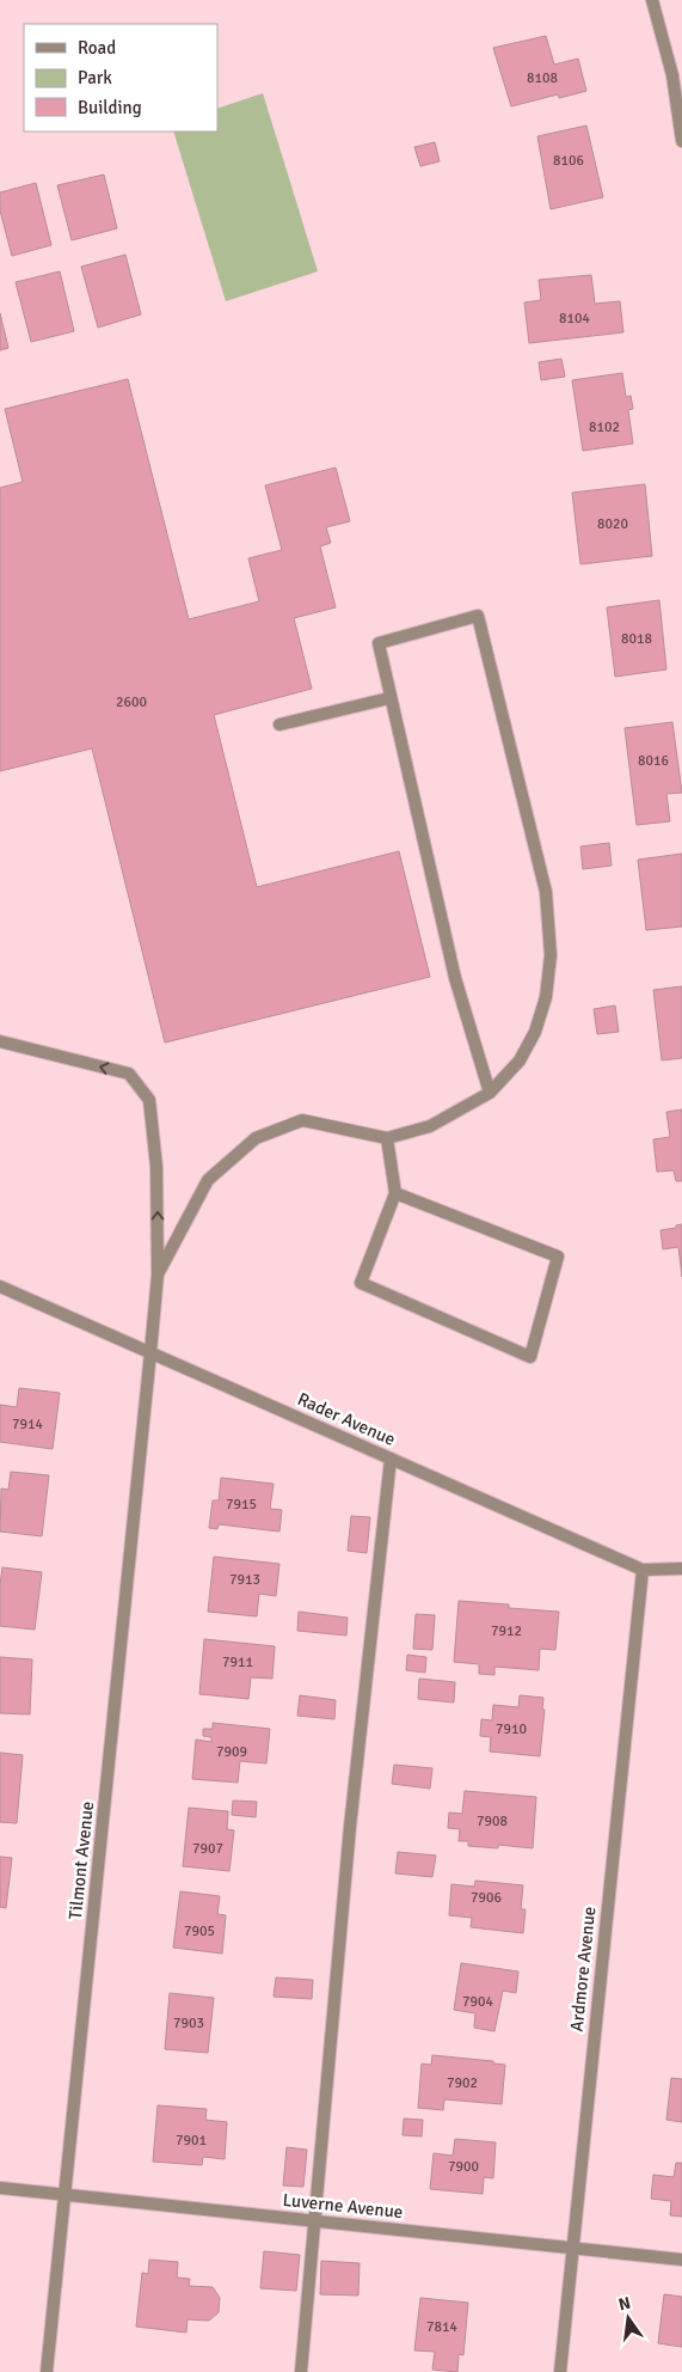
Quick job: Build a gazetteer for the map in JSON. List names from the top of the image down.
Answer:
{
  "streets": {
    "street": [
      "Rader Avenue",
      "Tilmont Avenue",
      "Ardmore Avenue",
      "Luverne Avenue"
    ]
  },
  "crossings": [
    ["Rader Avenue", "Tilmont Avenue"],
    ["Rader Avenue", "Ardmore Avenue"],
    ["Tilmont Avenue", "Luverne Avenue"],
    ["Ardmore Avenue", "Luverne Avenue"]
  ],
  "house_numbers": [
    "8108",
    "8106",
    "8104",
    "8102",
    "8020",
    "8018",
    "2600",
    "8016",
    "7914",
    "7915",
    "7913",
    "7912",
    "7911",
    "7910",
    "7909",
    "7908",
    "7907",
    "7906",
    "7905",
    "7904",
    "7903",
    "7902",
    "7901",
    "7900",
    "7814"
  ],
  "legend": ["Road", "Park", "Building"],
  "north": "top"
}
